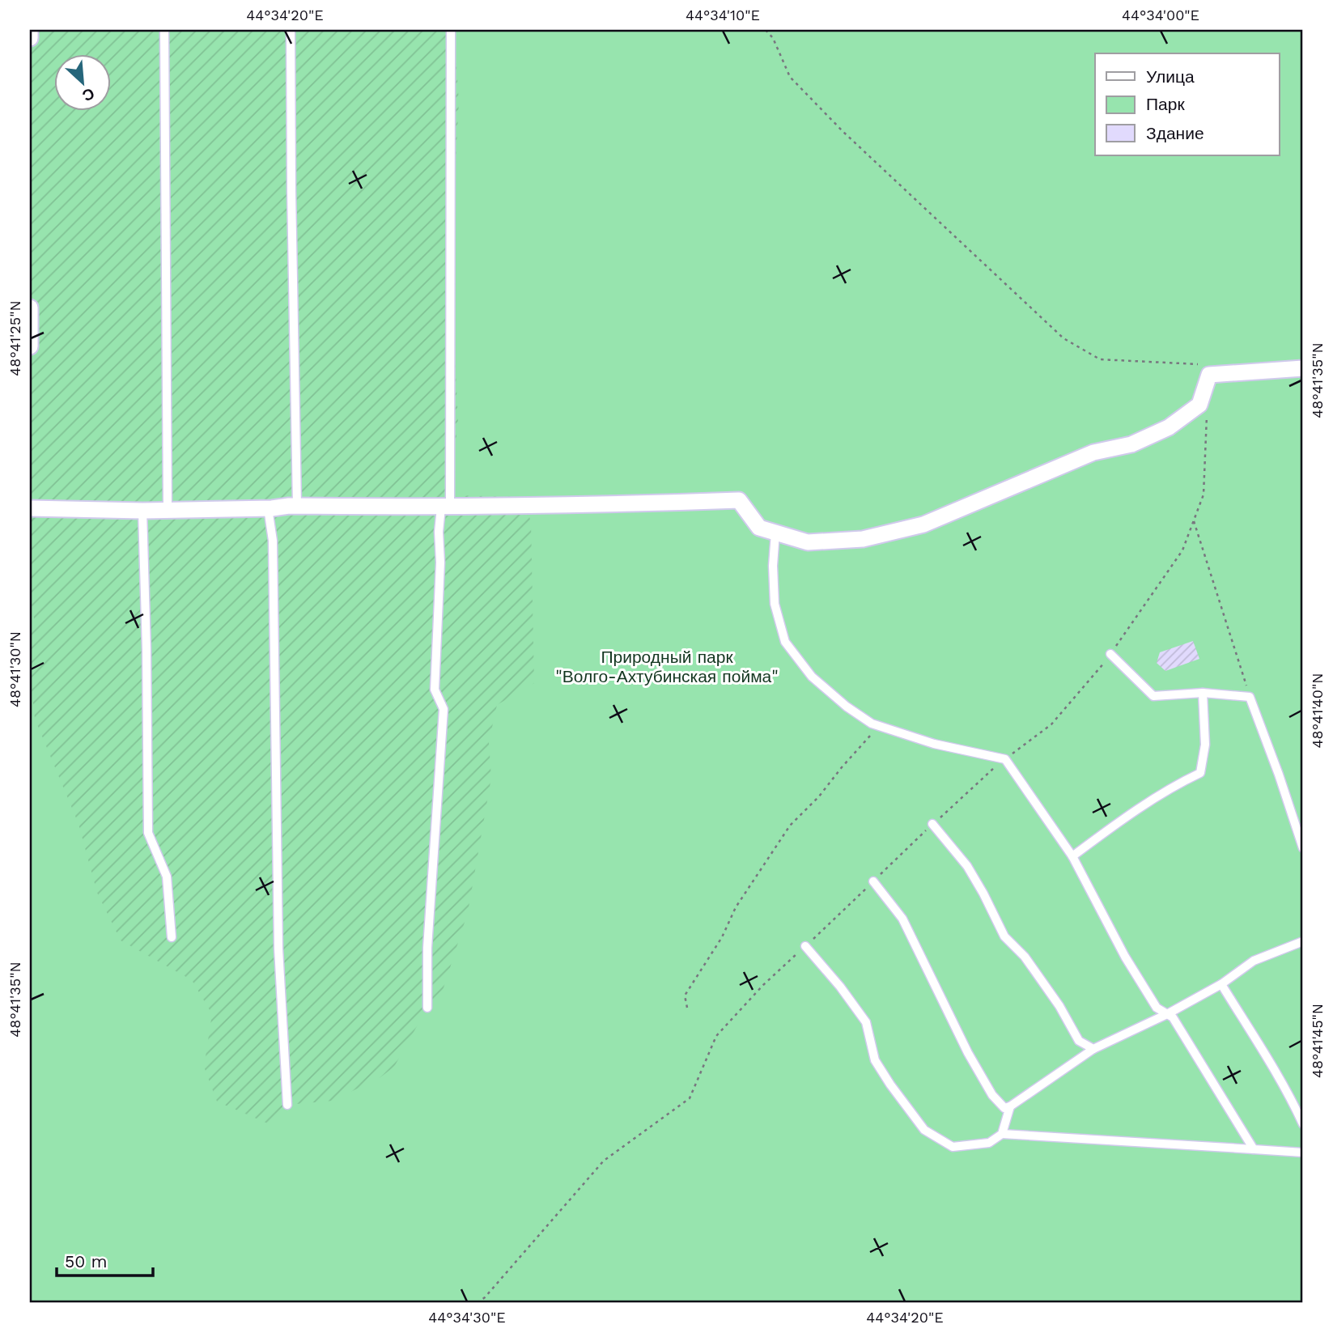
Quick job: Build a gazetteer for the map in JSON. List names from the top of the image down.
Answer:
{
  "parks": ["Природный парк \"Волго-Ахтубинская пойма\""],
  "legend": ["Улица", "Парк", "Здание"],
  "scale_bar": "50 m",
  "north": "bottom right",
  "coordinates": [
    "44°34'20\"E",
    "44°34'10\"E",
    "44°34'00\"E",
    "48°41'25\"N",
    "48°41'35\"N",
    "48°41'30\"N",
    "48°41'40\"N",
    "48°41'45\"N",
    "44°34'30\"E"
  ]
}
